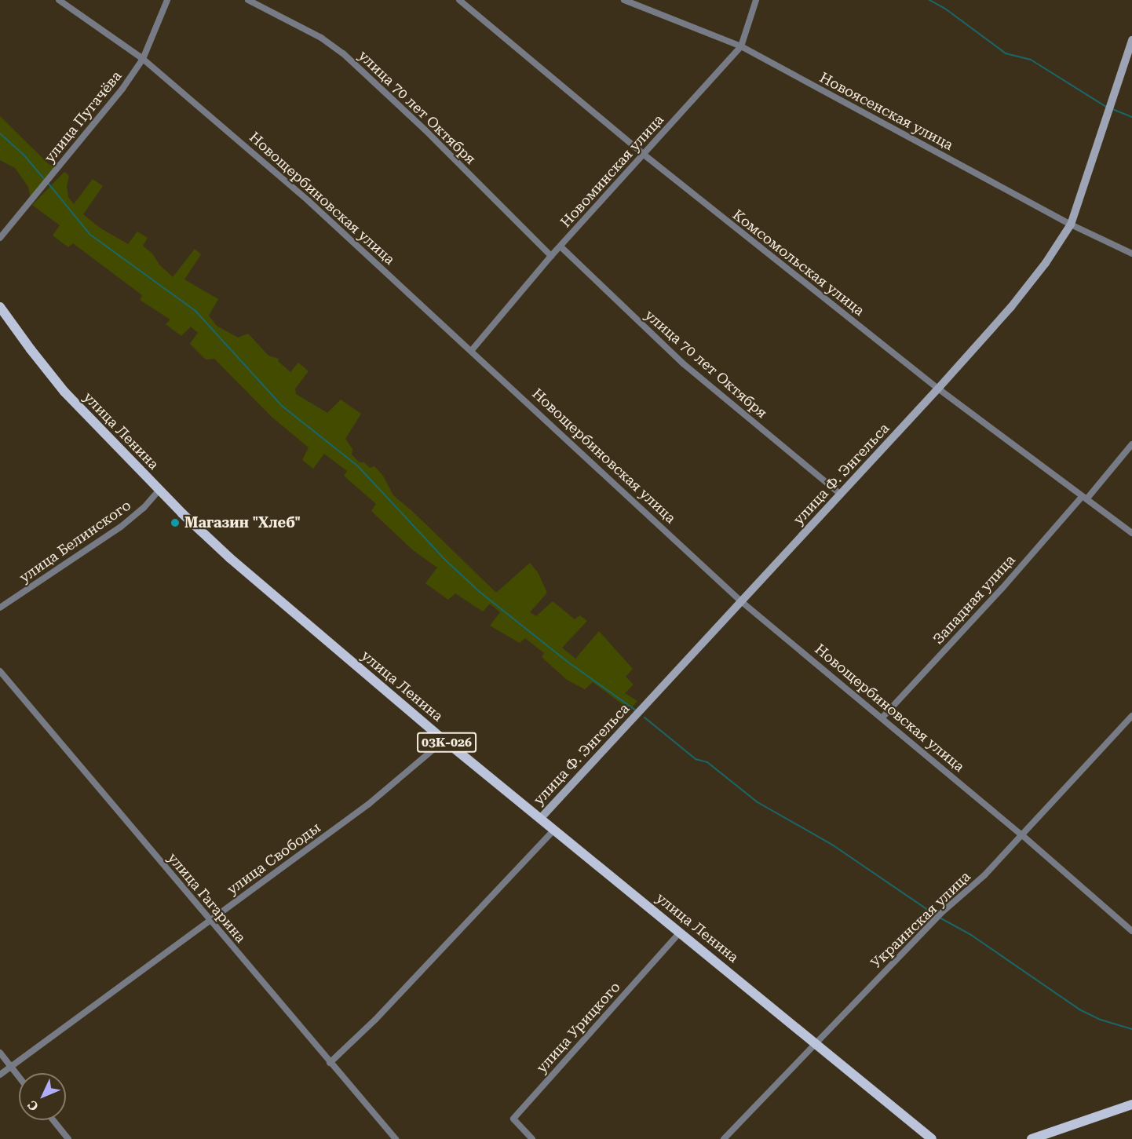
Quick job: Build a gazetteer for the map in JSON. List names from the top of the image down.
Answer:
{
  "streets": {
    "main road": ["улица Ленина", "улица Ф. Энгельса", "03К-026"],
    "street": [
      "улица 70 лет Октября",
      "Новоясенская улица",
      "улица Пугачёва",
      "Новоминская улица",
      "Новощербиновская улица",
      "Комсомольская улица",
      "улица Белинского",
      "Западная улица",
      "улица Свободы",
      "улица Гагарина",
      "Украинская улица",
      "улица Урицкого"
    ]
  },
  "crossings": [
    ["улица 70 лет Октября", "Новоминская улица"],
    ["улица 70 лет Октября", "улица Ф. Энгельса"],
    ["Новоясенская улица", "Новоминская улица"],
    ["Новоясенская улица", "улица Ф. Энгельса"],
    ["улица Пугачёва", "Новощербиновская улица"],
    ["Новоминская улица", "Новощербиновская улица"],
    ["Новоминская улица", "Комсомольская улица"],
    ["Новощербиновская улица", "улица Ф. Энгельса"],
    ["Новощербиновская улица", "Западная улица"],
    ["Новощербиновская улица", "Украинская улица"],
    ["Комсомольская улица", "улица Ф. Энгельса"],
    ["Комсомольская улица", "Западная улица"],
    ["улица Ленина", "улица Ф. Энгельса"],
    ["улица Ленина", "улица Белинского"],
    ["улица Ленина", "улица Свободы"],
    ["улица Ленина", "Украинская улица"],
    ["улица Ленина", "улица Урицкого"],
    ["улица Свободы", "улица Гагарина"]
  ],
  "places": ["Магазин \"Хлеб\""],
  "north": "bottom left"
}
